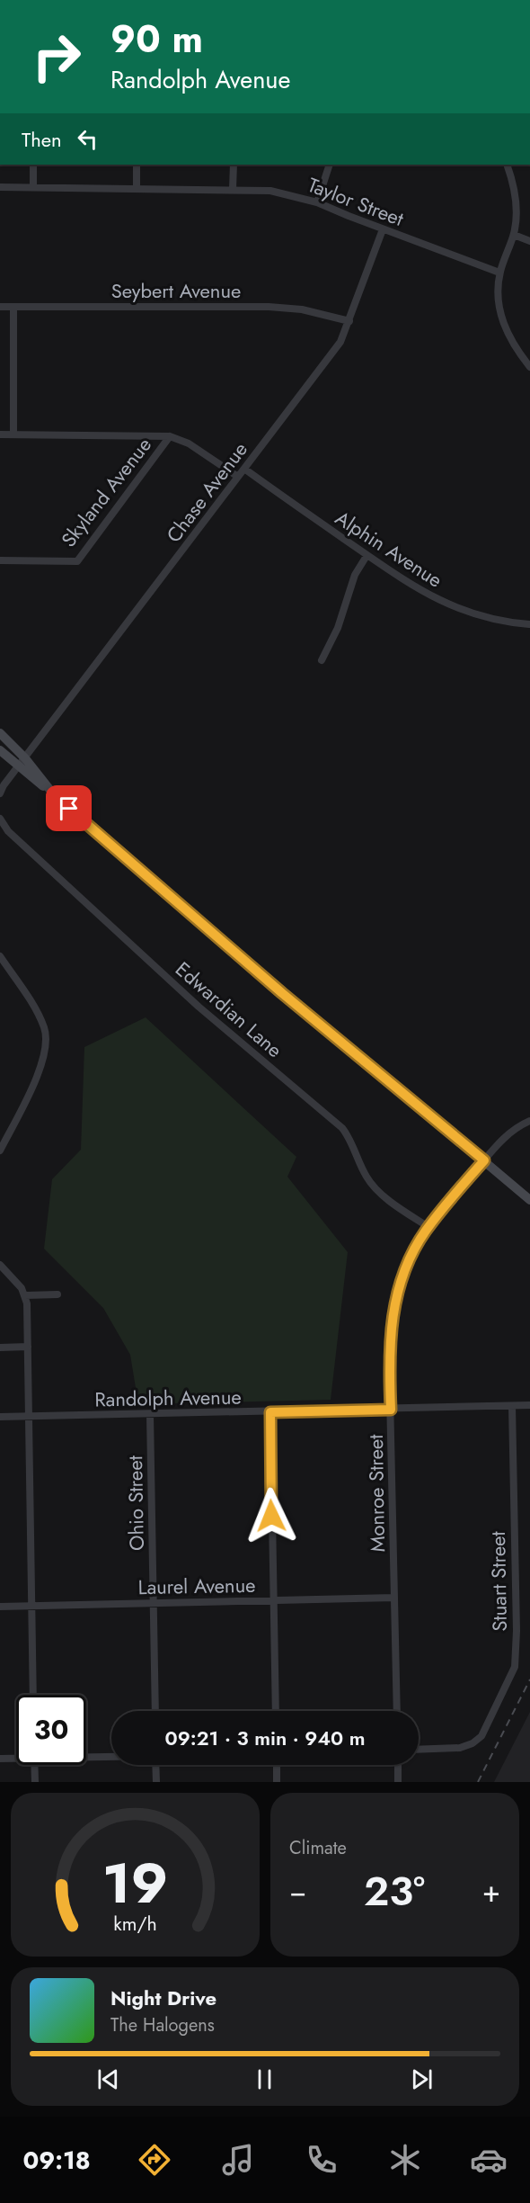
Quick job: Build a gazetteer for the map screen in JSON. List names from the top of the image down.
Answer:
{
  "streets": {
    "street": [
      "Taylor Street",
      "Seybert Avenue",
      "Skyland Avenue",
      "Chase Avenue",
      "Alphin Avenue",
      "Edwardian Lane",
      "Randolph Avenue",
      "Monroe Street",
      "Ohio Street",
      "Stuart Street",
      "Laurel Avenue"
    ]
  },
  "crossings": [
    ["Taylor Street", "Chase Avenue"],
    ["Seybert Avenue", "Chase Avenue"],
    ["Chase Avenue", "Alphin Avenue"],
    ["Edwardian Lane", "Monroe Street"],
    ["Randolph Avenue", "Monroe Street"],
    ["Randolph Avenue", "Ohio Street"],
    ["Randolph Avenue", "Stuart Street"],
    ["Monroe Street", "Laurel Avenue"],
    ["Ohio Street", "Laurel Avenue"]
  ],
  "page": {
    "turn": ["90 m", "Randolph Avenue"],
    "then": "Then",
    "limit": "30",
    "trip": "09:21 · 3 min · 940 m",
    "tile": "Climate",
    "heat": ["−", "23°", "+"],
    "song": ["Night Drive", "The Halogens"],
    "tabs": "09:18",
    "gauge": ["19", "km/h"]
  }
}
